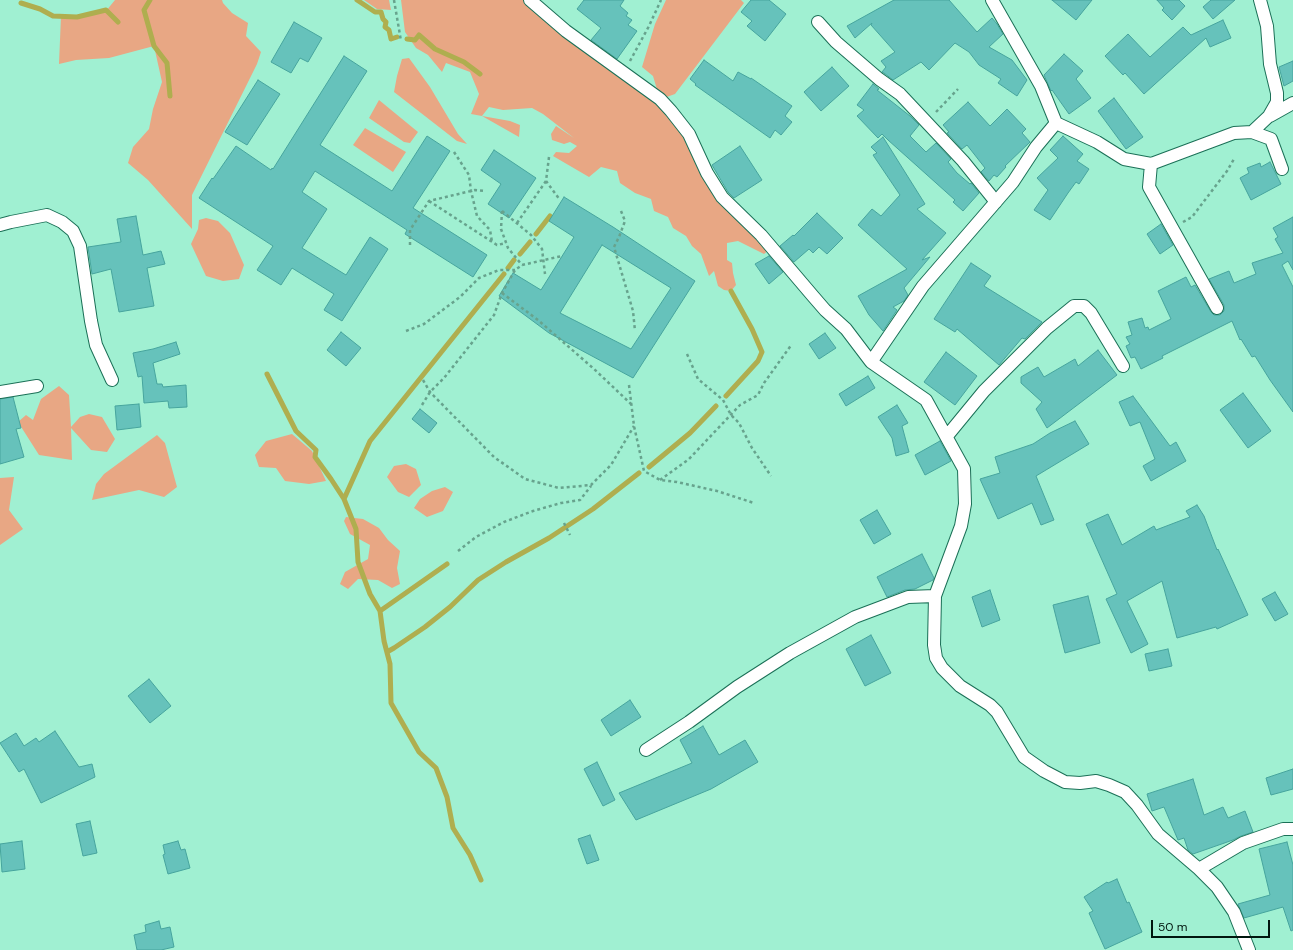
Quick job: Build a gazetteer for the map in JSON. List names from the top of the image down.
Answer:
{
  "scale_bar": "50 m"
}
